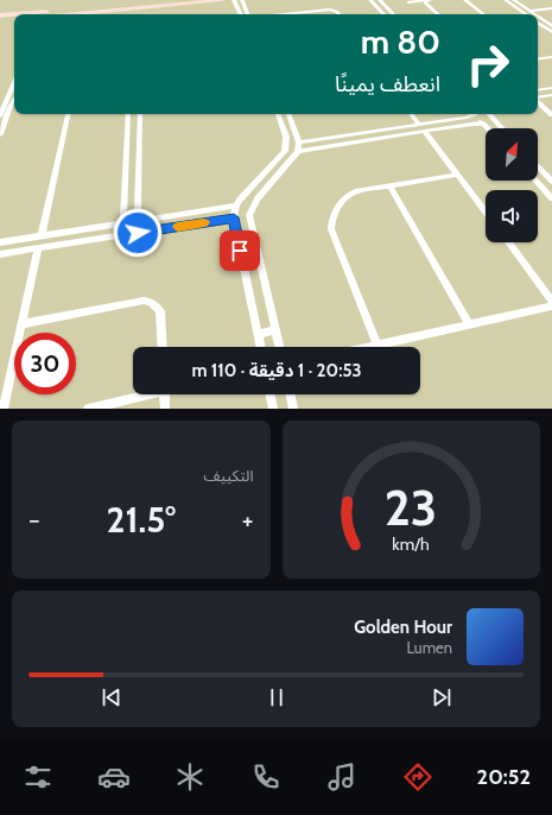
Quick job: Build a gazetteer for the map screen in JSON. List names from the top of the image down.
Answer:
{
  "north": "top right",
  "page": {
    "turn": ["80 m", "انعطف يمينًا"],
    "limit": "30",
    "trip": "20:53 · 1 دقيقة · 110 m",
    "tile": "التكييف",
    "heat": ["−", "21.5°", "+"],
    "song": ["Golden Hour", "Lumen"],
    "tabs": "20:52",
    "gauge": ["23", "km/h"]
  }
}
